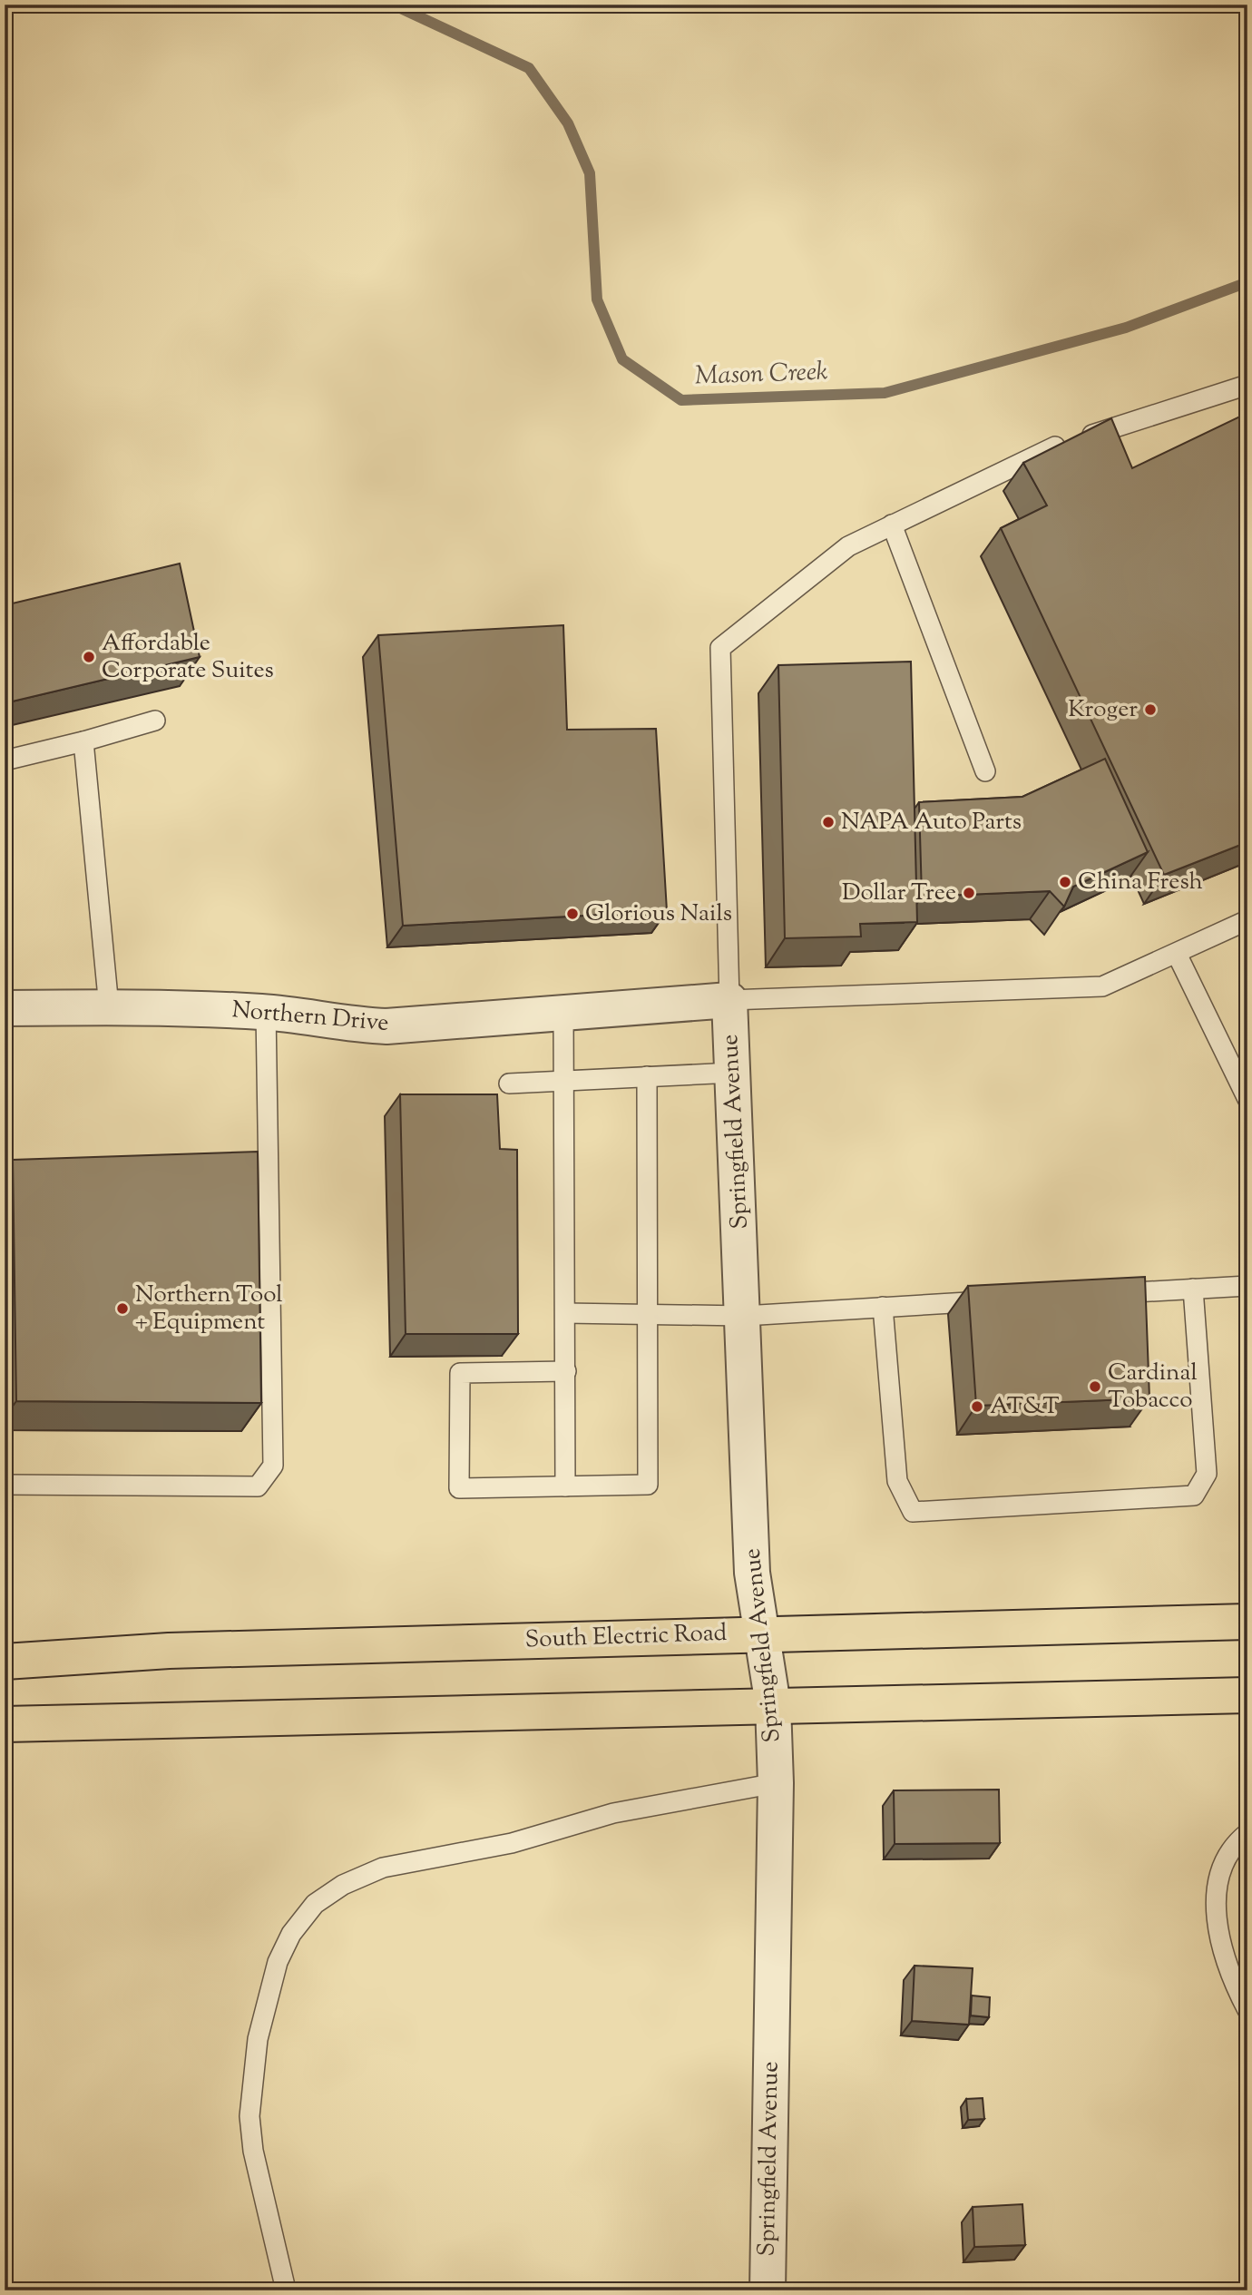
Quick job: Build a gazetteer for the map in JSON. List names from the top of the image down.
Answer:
{
  "streets": {
    "main road": ["South Electric Road"],
    "street": ["Northern Drive", "Springfield Avenue"]
  },
  "crossings": [
    ["Northern Drive", "Springfield Avenue"],
    ["Springfield Avenue", "South Electric Road"]
  ],
  "water": ["Mason Creek"],
  "places": [
    "Affordable Corporate Suites",
    "Kroger",
    "NAPA Auto Parts",
    "China Fresh",
    "Dollar Tree",
    "Glorious Nails",
    "Northern Tool + Equipment",
    "Cardinal Tobacco",
    "AT&T"
  ]
}
